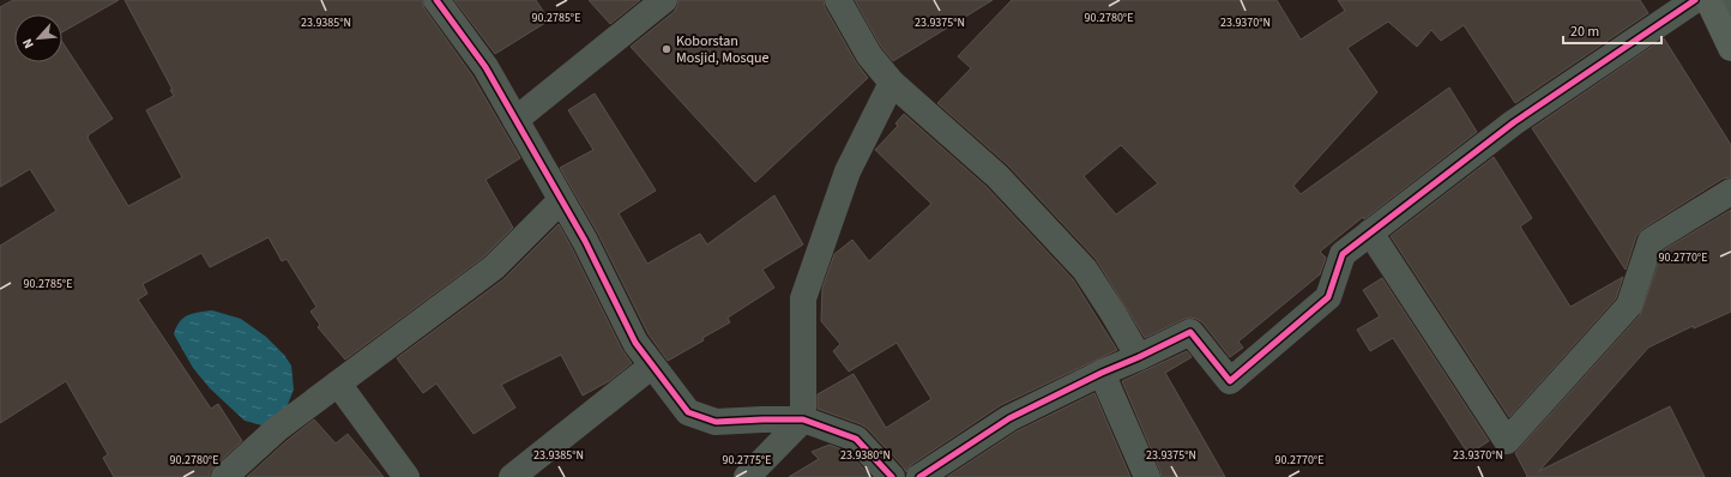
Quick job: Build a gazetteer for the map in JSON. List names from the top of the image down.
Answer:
{
  "places": ["Koborstan Mosjid, Mosque"],
  "scale_bar": "20 m",
  "north": "bottom left",
  "coordinates": [
    "90.2785°E",
    "90.2780°E",
    "23.9385°N",
    "23.9375°N",
    "23.9370°N",
    "90.2770°E",
    "23.9380°N",
    "90.2775°E"
  ]
}
